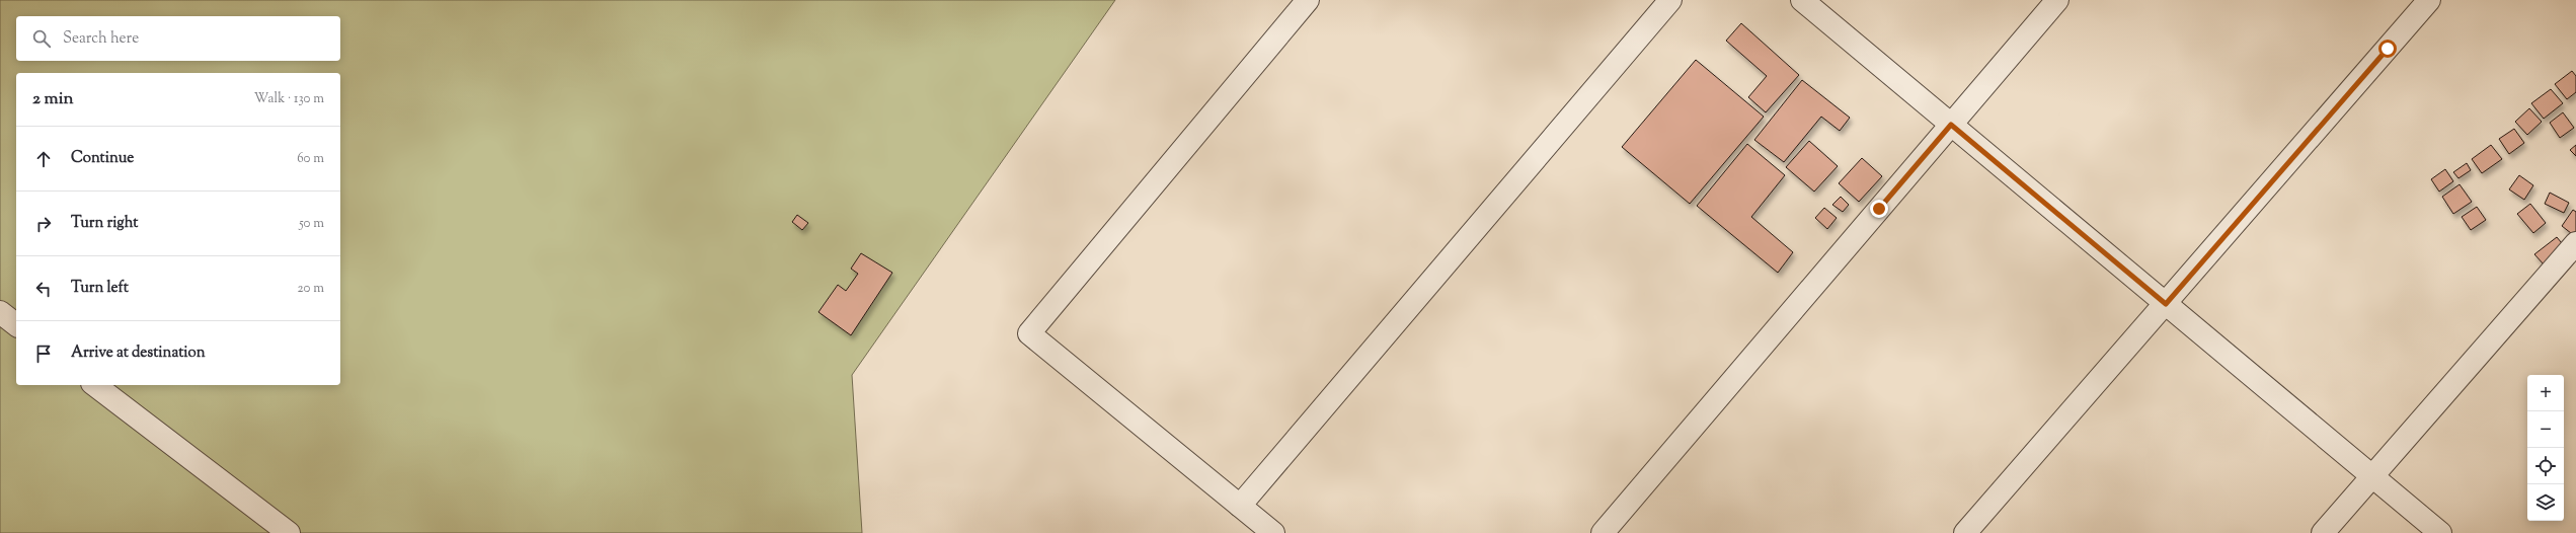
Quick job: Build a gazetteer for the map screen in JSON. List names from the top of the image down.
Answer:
{
  "page": {
    "search": "Search here",
    "heading": ["2 min", "Walk · 130 m"],
    "list": [
      ["Continue", "60 m"],
      ["Turn right", "50 m"],
      ["Turn left", "20 m"],
      "Arrive at destination"
    ],
    "map_buttons": ["+", "−"]
  }
}
